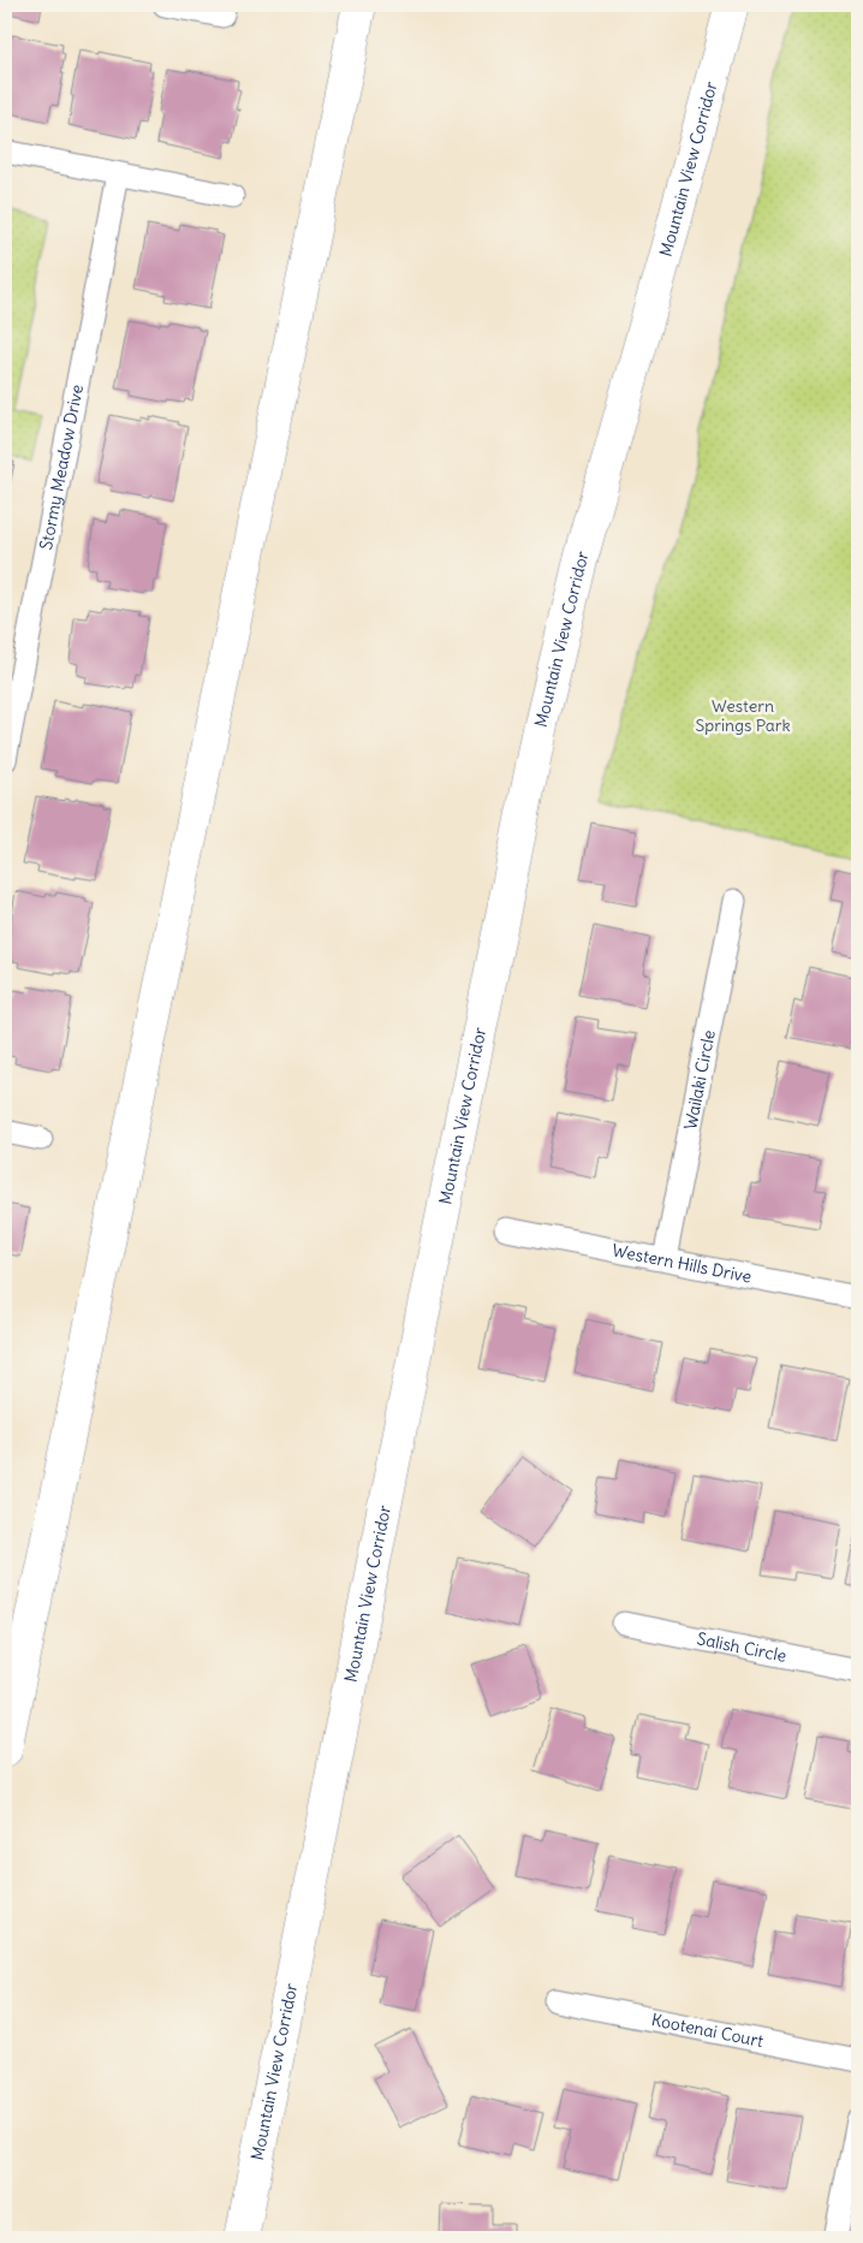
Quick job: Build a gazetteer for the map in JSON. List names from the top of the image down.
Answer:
{
  "streets": {
    "highway": ["Mountain View Corridor"],
    "street": [
      "Stormy Meadow Drive",
      "Wailaki Circle",
      "Western Hills Drive",
      "Salish Circle",
      "Kootenai Court"
    ]
  },
  "crossings": [
    ["Wailaki Circle", "Western Hills Drive"]
  ],
  "parks": ["Western Springs Park"]
}
